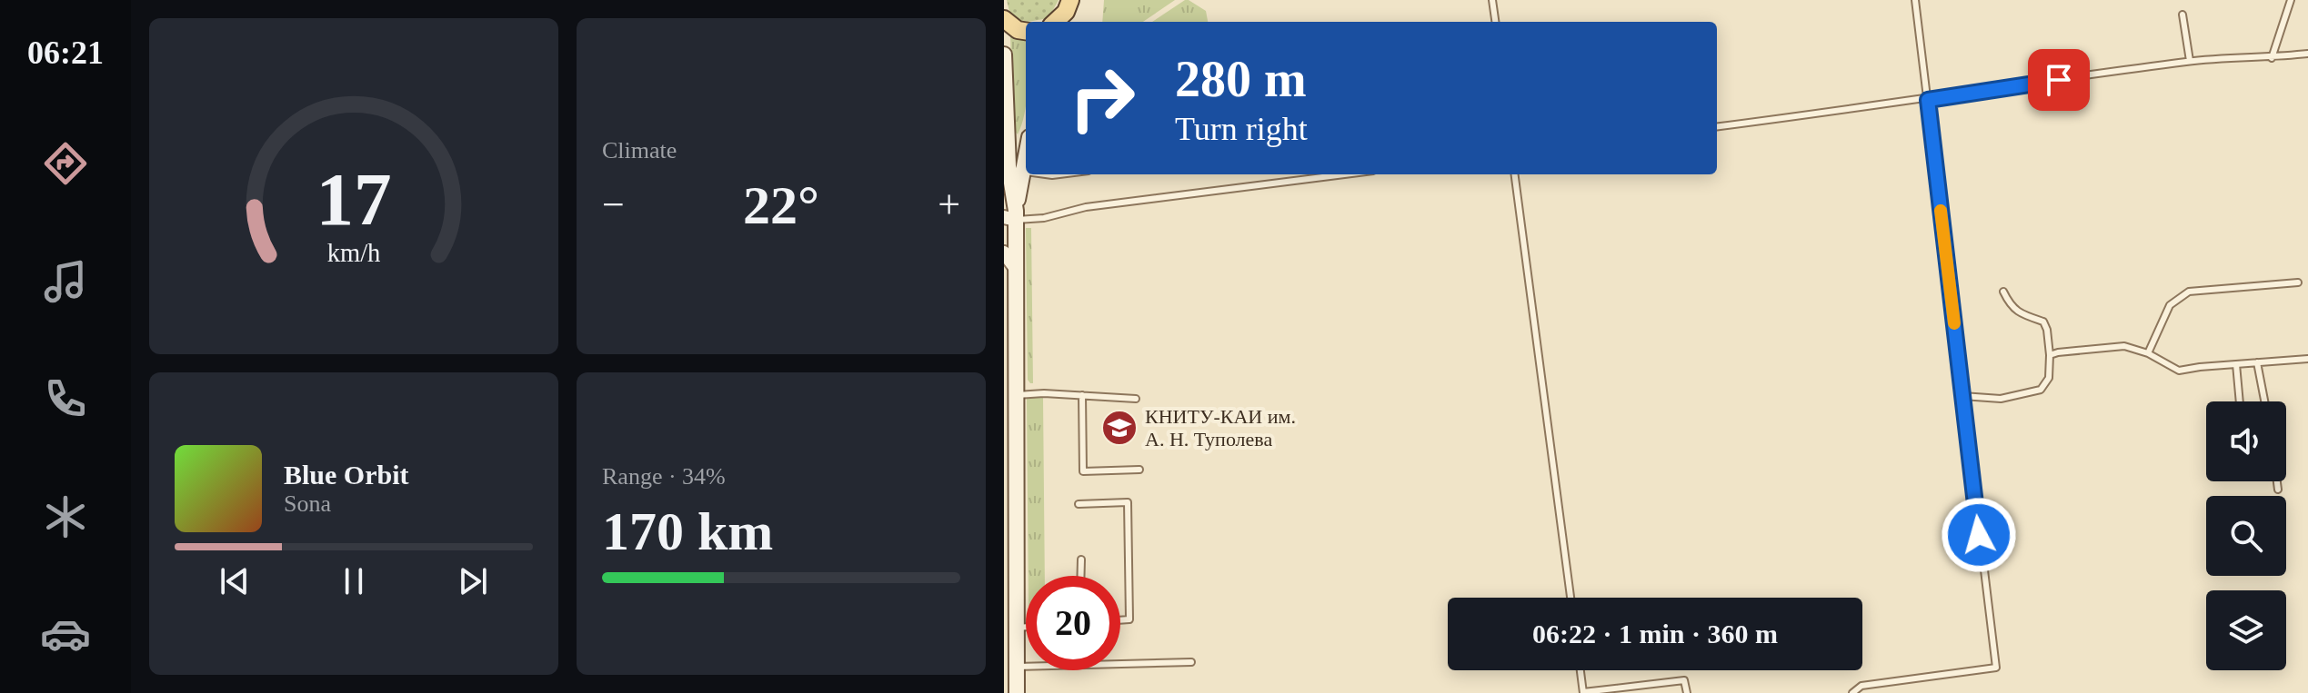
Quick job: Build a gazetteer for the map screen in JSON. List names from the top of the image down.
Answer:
{
  "places": {
    "school or university": ["КНИТУ-КАИ им. А. Н. Туполева"]
  },
  "page": {
    "tabs": "06:21",
    "tile": [
      "Climate",
      ["Range · 34%", "170 km"]
    ],
    "turn": ["280 m", "Turn right"],
    "heat": ["−", "22°", "+"],
    "song": ["Blue Orbit", "Sona"],
    "limit": "20",
    "trip": "06:22 · 1 min · 360 m",
    "gauge": ["17", "km/h"]
  }
}
